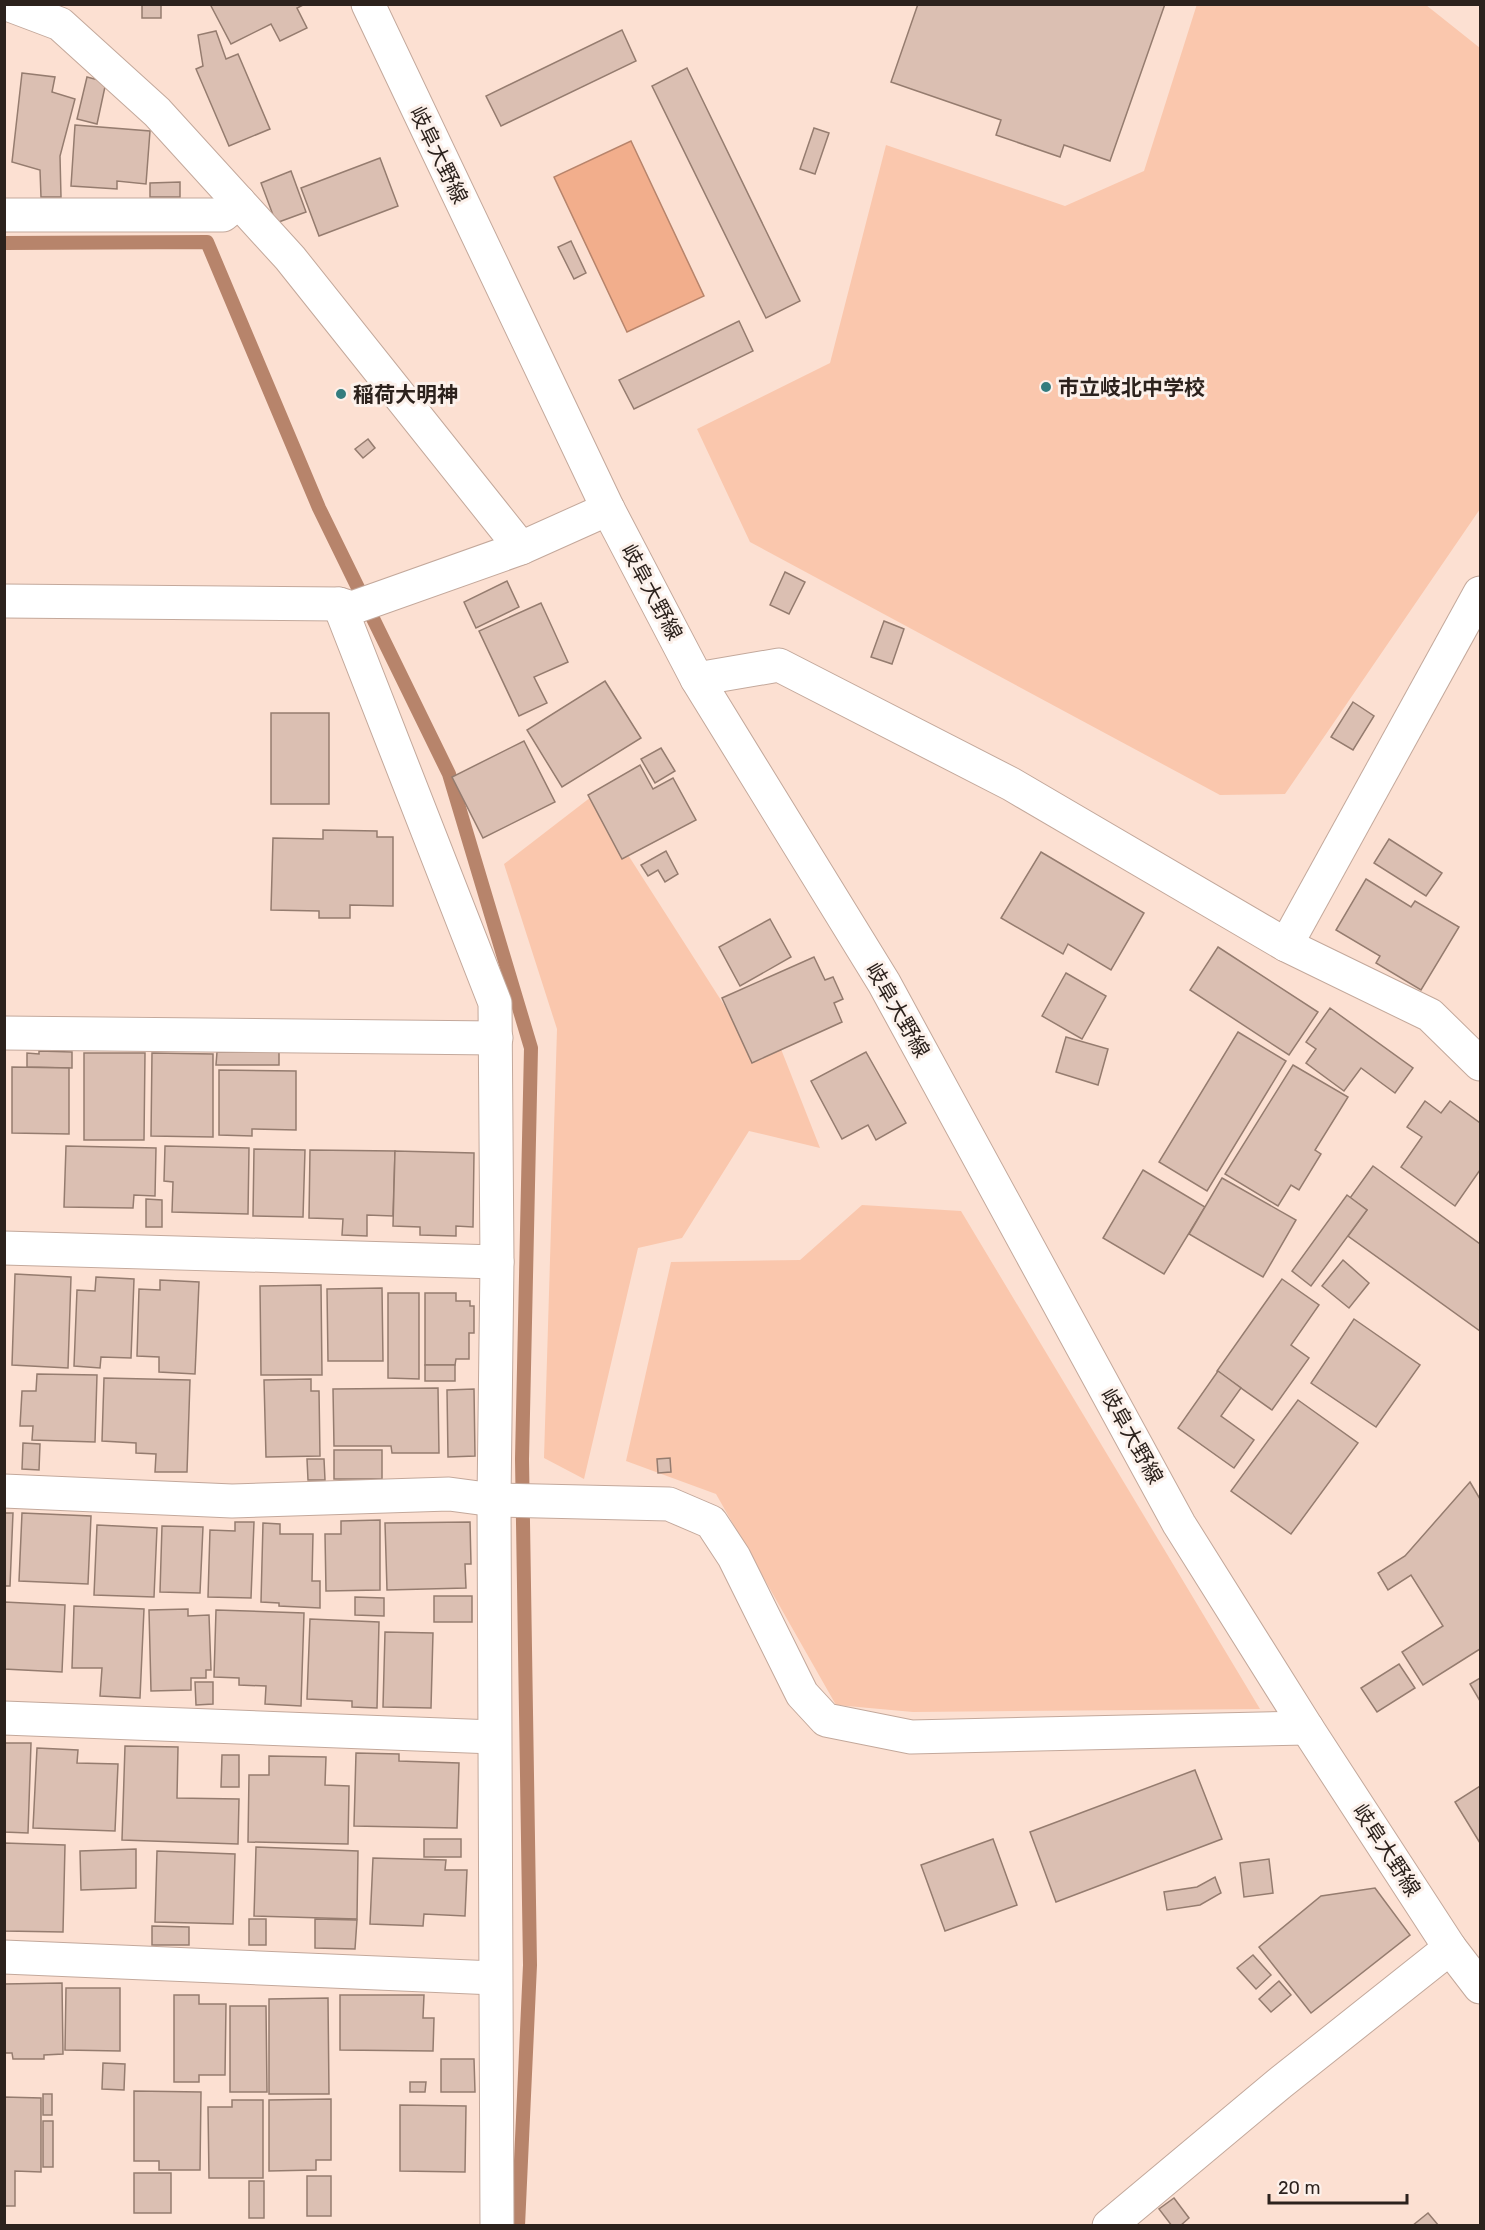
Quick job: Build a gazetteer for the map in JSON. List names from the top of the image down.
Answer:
{
  "streets": {
    "street": ["岐阜大野線"]
  },
  "places": ["市立岐北中学校", "稲荷大明神"],
  "scale_bar": "20 m"
}
